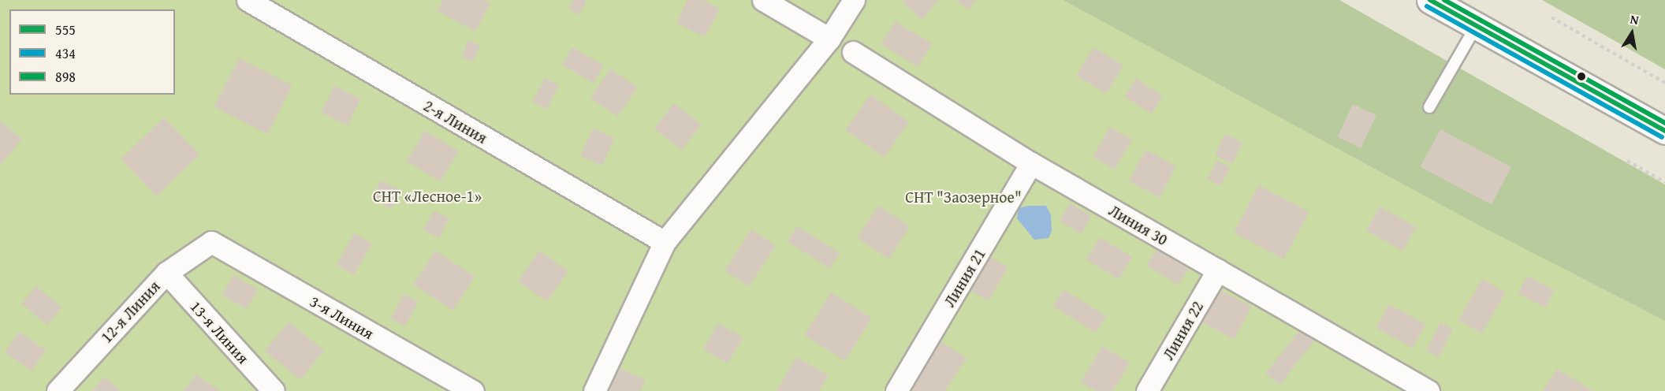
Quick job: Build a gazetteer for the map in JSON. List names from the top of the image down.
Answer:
{
  "streets": {
    "street": [
      "2-я Линия",
      "Линия 30",
      "Линия 21",
      "12-я Линия",
      "3-я Линия",
      "Линия 22",
      "13-я Линия"
    ]
  },
  "crossings": [
    ["Линия 30", "Линия 21"],
    ["Линия 30", "Линия 22"],
    ["12-я Линия", "3-я Линия"],
    ["12-я Линия", "13-я Линия"]
  ],
  "parks": ["СНТ «Лесное-1»", "СНТ \"Заозерное\""],
  "lines": ["transit line 555", "transit line 898", "transit line 434"],
  "legend": ["555", "434", "898"],
  "north": "top"
}
